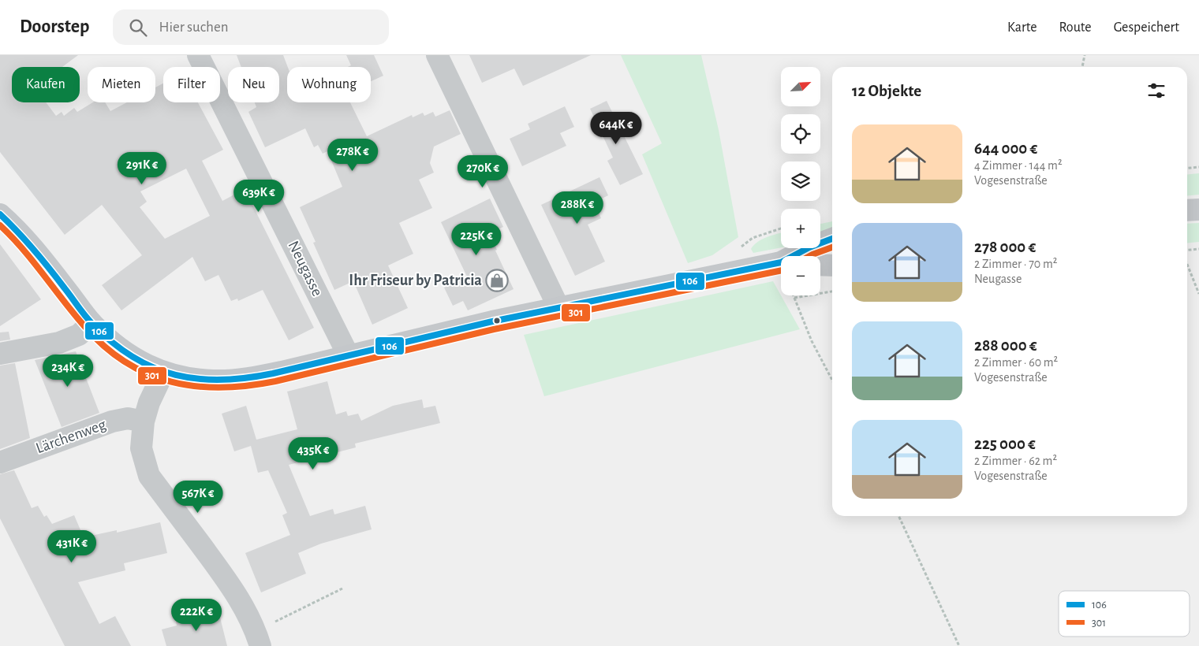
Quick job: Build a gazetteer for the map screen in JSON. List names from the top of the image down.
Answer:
{
  "streets": {
    "street": ["Neugasse", "Lärchenweg"]
  },
  "places": {
    "shop": ["Ihr Friseur by Patricia"]
  },
  "lines": ["transit line 106", "transit line 301"],
  "legend": ["106", "301"],
  "north": "top right",
  "page": {
    "header": "Doorstep",
    "search": "Hier suchen",
    "nav": ["Karte", "Route", "Gespeichert"],
    "map_buttons": ["+", "−"],
    "chip": [
      "Kaufen",
      "Mieten",
      "Filter",
      "Neu",
      "Wohnung"
    ],
    "heading": "12 Objekte",
    "price": [
      "644K €",
      "278K €",
      "291K €",
      "270K €",
      "639K €",
      "288K €",
      "225K €",
      "234K €",
      "435K €",
      "567K €",
      "431K €",
      "222K €"
    ],
    "list": [
      {
        "name": "644 000 €",
        "note": "4 Zimmer · 144 m² · Vogesenstraße"
      },
      {
        "name": "278 000 €",
        "note": "2 Zimmer · 70 m² · Neugasse"
      },
      {
        "name": "288 000 €",
        "note": "2 Zimmer · 60 m² · Vogesenstraße"
      },
      {
        "name": "225 000 €",
        "note": "2 Zimmer · 62 m² · Vogesenstraße"
      }
    ]
  }
}
